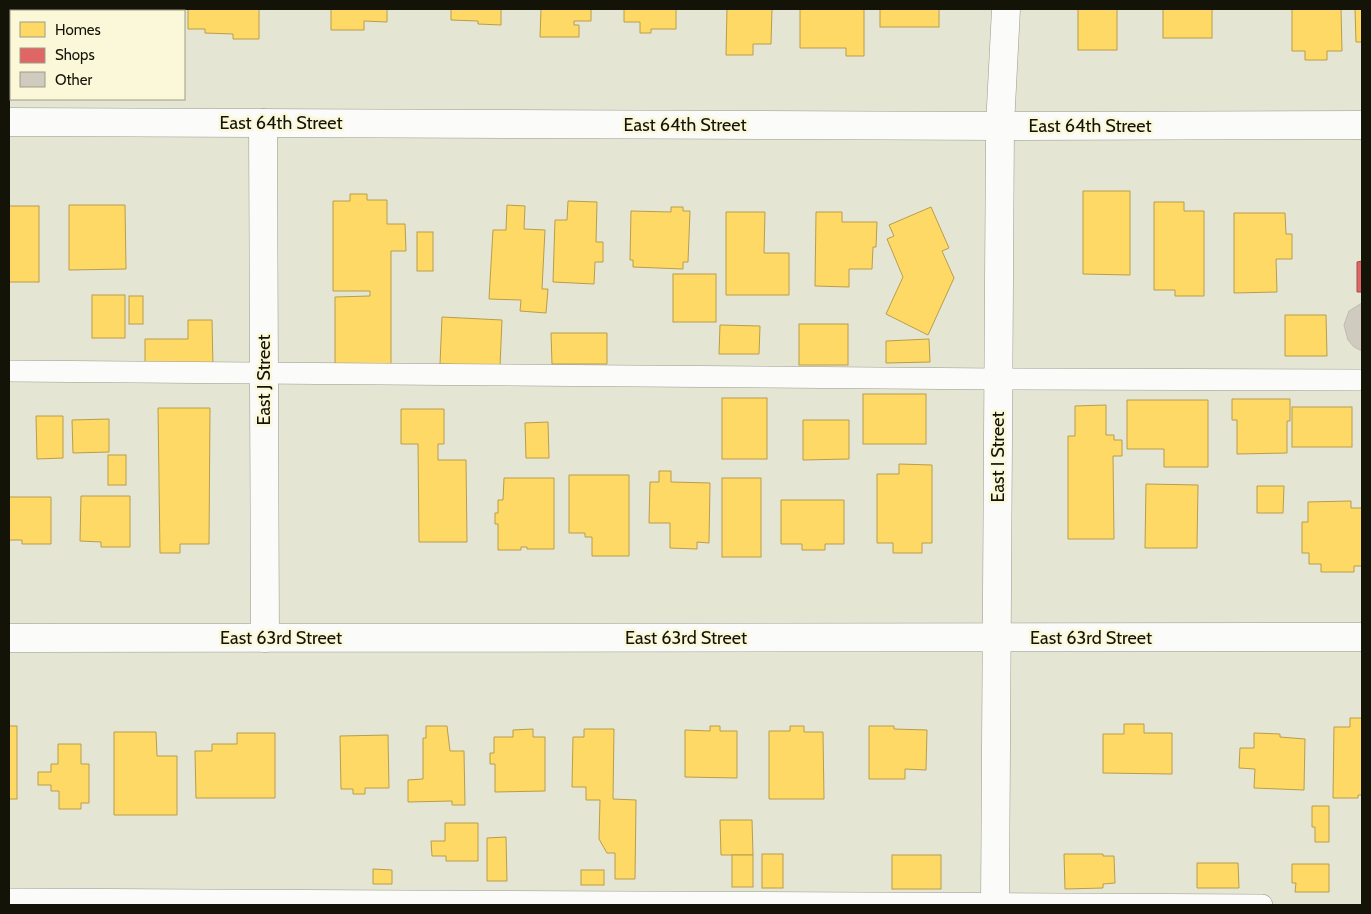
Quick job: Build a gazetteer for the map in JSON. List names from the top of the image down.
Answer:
{
  "streets": {
    "street": [
      "East 64th Street",
      "East J Street",
      "East I Street",
      "East 63rd Street"
    ]
  },
  "crossings": [
    ["East 64th Street", "East J Street"],
    ["East 64th Street", "East I Street"],
    ["East J Street", "East 63rd Street"],
    ["East I Street", "East 63rd Street"]
  ],
  "legend": ["Homes", "Shops", "Other"]
}
